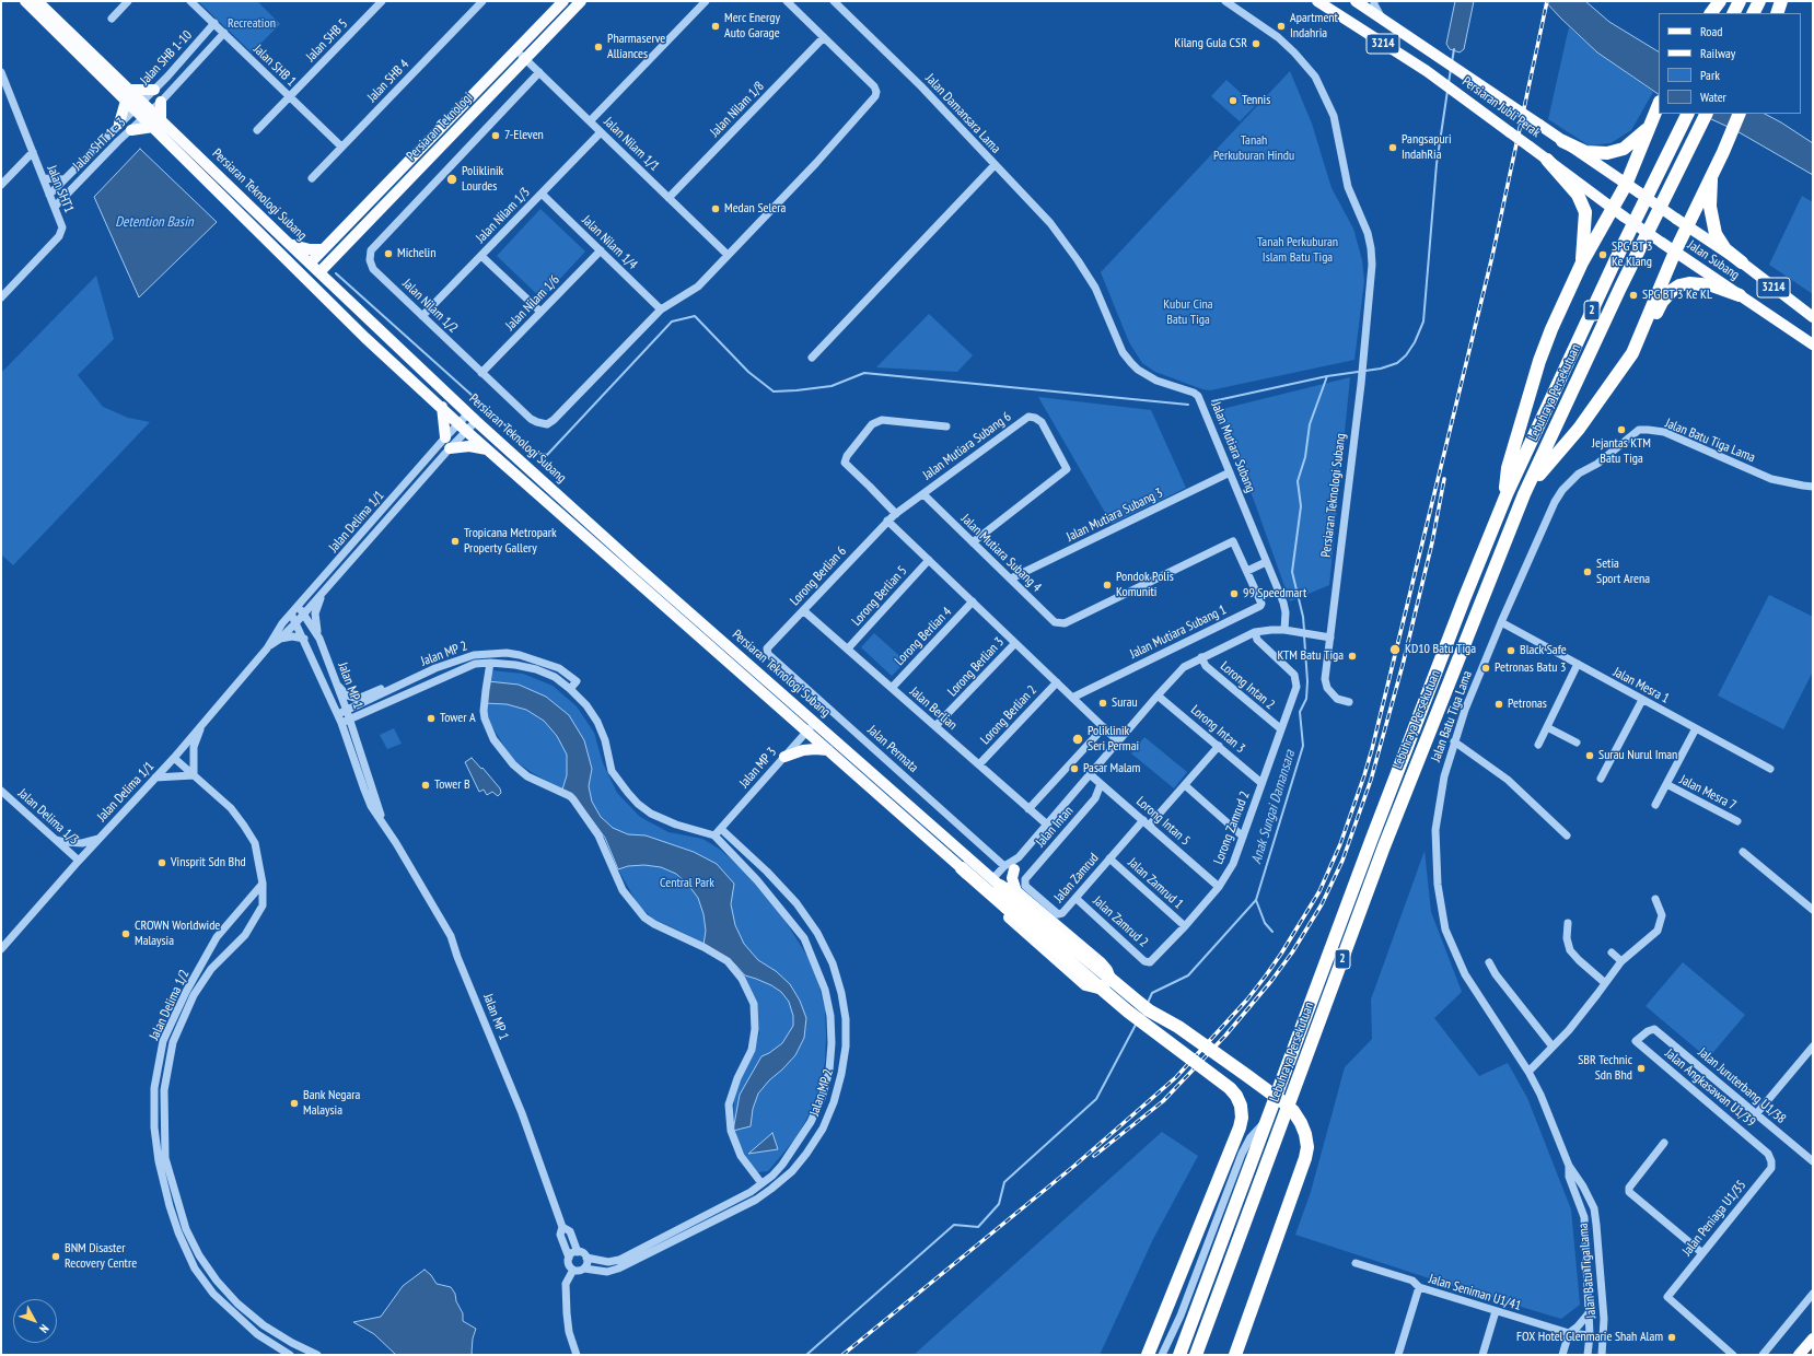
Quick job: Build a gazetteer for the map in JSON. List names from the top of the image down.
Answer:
{
  "streets": {
    "highway": ["2", "Lebuhraya Persekutuan"],
    "main road": [
      "3214",
      "Persiaran Jubli Perak",
      "Persiaran Teknologi",
      "Persiaran Teknologi Subang",
      "Jalan Subang"
    ],
    "street": [
      "Jalan SHB 5",
      "Jalan SHB 1-10",
      "Jalan SHB 1",
      "Jalan SHB 4",
      "Jalan Nilam 1/8",
      "Jalan Damansara Lama",
      "Jalan SHT 1 - 3",
      "Jalan Nilam 1/1",
      "Jalan SHT1",
      "Jalan Nilam 1/3",
      "Jalan Nilam 1/4",
      "Jalan Nilam 1/6",
      "Jalan Nilam 1/2",
      "Jalan Batu Tiga Lama",
      "Jalan Mutiara Subang 6",
      "Jalan Mutiara Subang",
      "Jalan Mutiara Subang 3",
      "Jalan Delima 1/1",
      "Jalan Mutiara Subang 4",
      "Lorong Berlian 6",
      "Lorong Berlian 5",
      "Jalan Mutiara Subang 1",
      "Lorong Berlian 4",
      "Jalan MP 2",
      "Lorong Berlian 3",
      "Jalan MP 1",
      "Lorong Intan 2",
      "Jalan Mesra 1",
      "Jalan Berlian",
      "Lorong Berlian 2",
      "Lorong Intan 3",
      "Jalan Permata",
      "Jalan MP 3",
      "Jalan Mesra 7",
      "Jalan Delima 1/3",
      "Lorong Intan 5",
      "Jalan Intan",
      "Lorong Zamrud 2",
      "Jalan Zamrud",
      "Jalan Zamrud 1",
      "Jalan Zamrud 2",
      "Jalan Delima 1/2",
      "Jalan Juruterbang U1/38",
      "Jalan Angkasawan U1/39",
      "Jalan Peniaga U1/35",
      "Jalan Seniman U1/41"
    ]
  },
  "crossings": [
    ["Jalan SHB 5", "Jalan SHB 1"],
    ["Jalan SHB 1-10", "Jalan SHB 1"],
    ["Jalan SHB 1-10", "Jalan SHT 1 - 3"],
    ["Jalan SHB 1-10", "Persiaran Teknologi Subang"],
    ["Jalan SHB 1", "Jalan SHB 4"],
    ["Persiaran Jubli Perak", "Jalan Subang"],
    ["Jalan Nilam 1/8", "Jalan Nilam 1/1"],
    ["Jalan Damansara Lama", "Jalan Mutiara Subang"],
    ["Persiaran Teknologi", "Jalan Nilam 1/1"],
    ["Persiaran Teknologi", "Persiaran Teknologi Subang"],
    ["Jalan SHT 1 - 3", "Jalan SHT1"],
    ["Jalan SHT 1 - 3", "Persiaran Teknologi Subang"],
    ["Jalan Nilam 1/1", "Jalan Nilam 1/3"],
    ["Jalan Nilam 1/1", "Jalan Nilam 1/2"],
    ["Persiaran Teknologi Subang", "Jalan Delima 1/1"],
    ["Persiaran Teknologi Subang", "Jalan MP 3"],
    ["Persiaran Teknologi Subang", "Jalan Intan"],
    ["Persiaran Teknologi Subang", "Jalan Zamrud"],
    ["Jalan Nilam 1/3", "Jalan Nilam 1/4"],
    ["Jalan Nilam 1/3", "Jalan Nilam 1/2"],
    ["Jalan Nilam 1/4", "Jalan Nilam 1/6"],
    ["Jalan Nilam 1/4", "Jalan Nilam 1/2"],
    ["Jalan Nilam 1/6", "Jalan Nilam 1/2"],
    ["Jalan Batu Tiga Lama", "Jalan Mesra 1"],
    ["Jalan Batu Tiga Lama", "Jalan Seniman U1/41"],
    ["Jalan Mutiara Subang 6", "Jalan Mutiara Subang 4"],
    ["Jalan Mutiara Subang 6", "Lorong Berlian 6"],
    ["Jalan Mutiara Subang", "Jalan Mutiara Subang 3"],
    ["Jalan Mutiara Subang 3", "Jalan Mutiara Subang 4"],
    ["Jalan Delima 1/1", "Jalan MP 1"],
    ["Jalan Delima 1/1", "Jalan Delima 1/3"],
    ["Jalan Delima 1/1", "Jalan Delima 1/2"],
    ["Jalan Mutiara Subang 4", "Jalan Mutiara Subang 1"],
    ["Lorong Berlian 6", "Jalan Berlian"],
    ["Lorong Berlian 6", "Jalan Permata"],
    ["Lorong Berlian 5", "Jalan Berlian"],
    ["Lorong Berlian 4", "Jalan Berlian"],
    ["Jalan MP 2", "Jalan MP 1"],
    ["Jalan MP 2", "Jalan MP 3"],
    ["Lorong Berlian 3", "Jalan Berlian"],
    ["Lorong Intan 2", "Lorong Zamrud 2"],
    ["Jalan Berlian", "Lorong Berlian 2"],
    ["Lorong Intan 3", "Lorong Zamrud 2"],
    ["Lorong Intan 3", "Jalan Zamrud"],
    ["Lorong Intan 5", "Jalan Intan"],
    ["Lorong Intan 5", "Lorong Zamrud 2"],
    ["Lorong Intan 5", "Jalan Zamrud"],
    ["Jalan Intan", "Jalan Zamrud"],
    ["Lorong Zamrud 2", "Jalan Zamrud 1"],
    ["Lorong Zamrud 2", "Jalan Zamrud 2"],
    ["Jalan Zamrud", "Jalan Zamrud 1"],
    ["Jalan Zamrud", "Jalan Zamrud 2"],
    ["Jalan Juruterbang U1/38", "Jalan Angkasawan U1/39"],
    ["Jalan Angkasawan U1/39", "Jalan Peniaga U1/35"]
  ],
  "water": ["Detention Basin", "Anak Sungai Damansara"],
  "parks": [
    "Recreation",
    "Tanah Perkuburan Hindu",
    "Tanah Perkuburan Islam Batu Tiga",
    "Kubur Cina Batu Tiga",
    "Central Park"
  ],
  "places": [
    "Merc Energy Auto Garage",
    "Apartment Indahria",
    "Kilang Gula CSR",
    "Pharmaserve Alliances",
    "Tennis",
    "7-Eleven",
    "Pangsapuri IndahRia",
    "Poliklinik Lourdes",
    "Medan Selera",
    "Michelin",
    "SPG BT 3 Ke Klang",
    "SPG BT 3 Ke KL",
    "Jejantas KTM Batu Tiga",
    "Tropicana Metropark Property Gallery",
    "Setia Sport Arena",
    "Pondok Polis Komuniti",
    "99 Speedmart",
    "KD10 Batu Tiga",
    "Black Safe",
    "KTM Batu Tiga",
    "Petronas Batu 3",
    "Surau",
    "Petronas",
    "Tower A",
    "Poliklinik Seri Permai",
    "Surau Nurul Iman",
    "Pasar Malam",
    "Tower B",
    "Vinsprit Sdn Bhd",
    "CROWN Worldwide Malaysia",
    "SBR Technic Sdn Bhd",
    "Bank Negara Malaysia",
    "BNM Disaster Recovery Centre",
    "FOX Hotel Glenmarie Shah Alam"
  ],
  "legend": [
    "Road",
    "Railway",
    "Park",
    "Water"
  ],
  "north": "bottom right"
}
